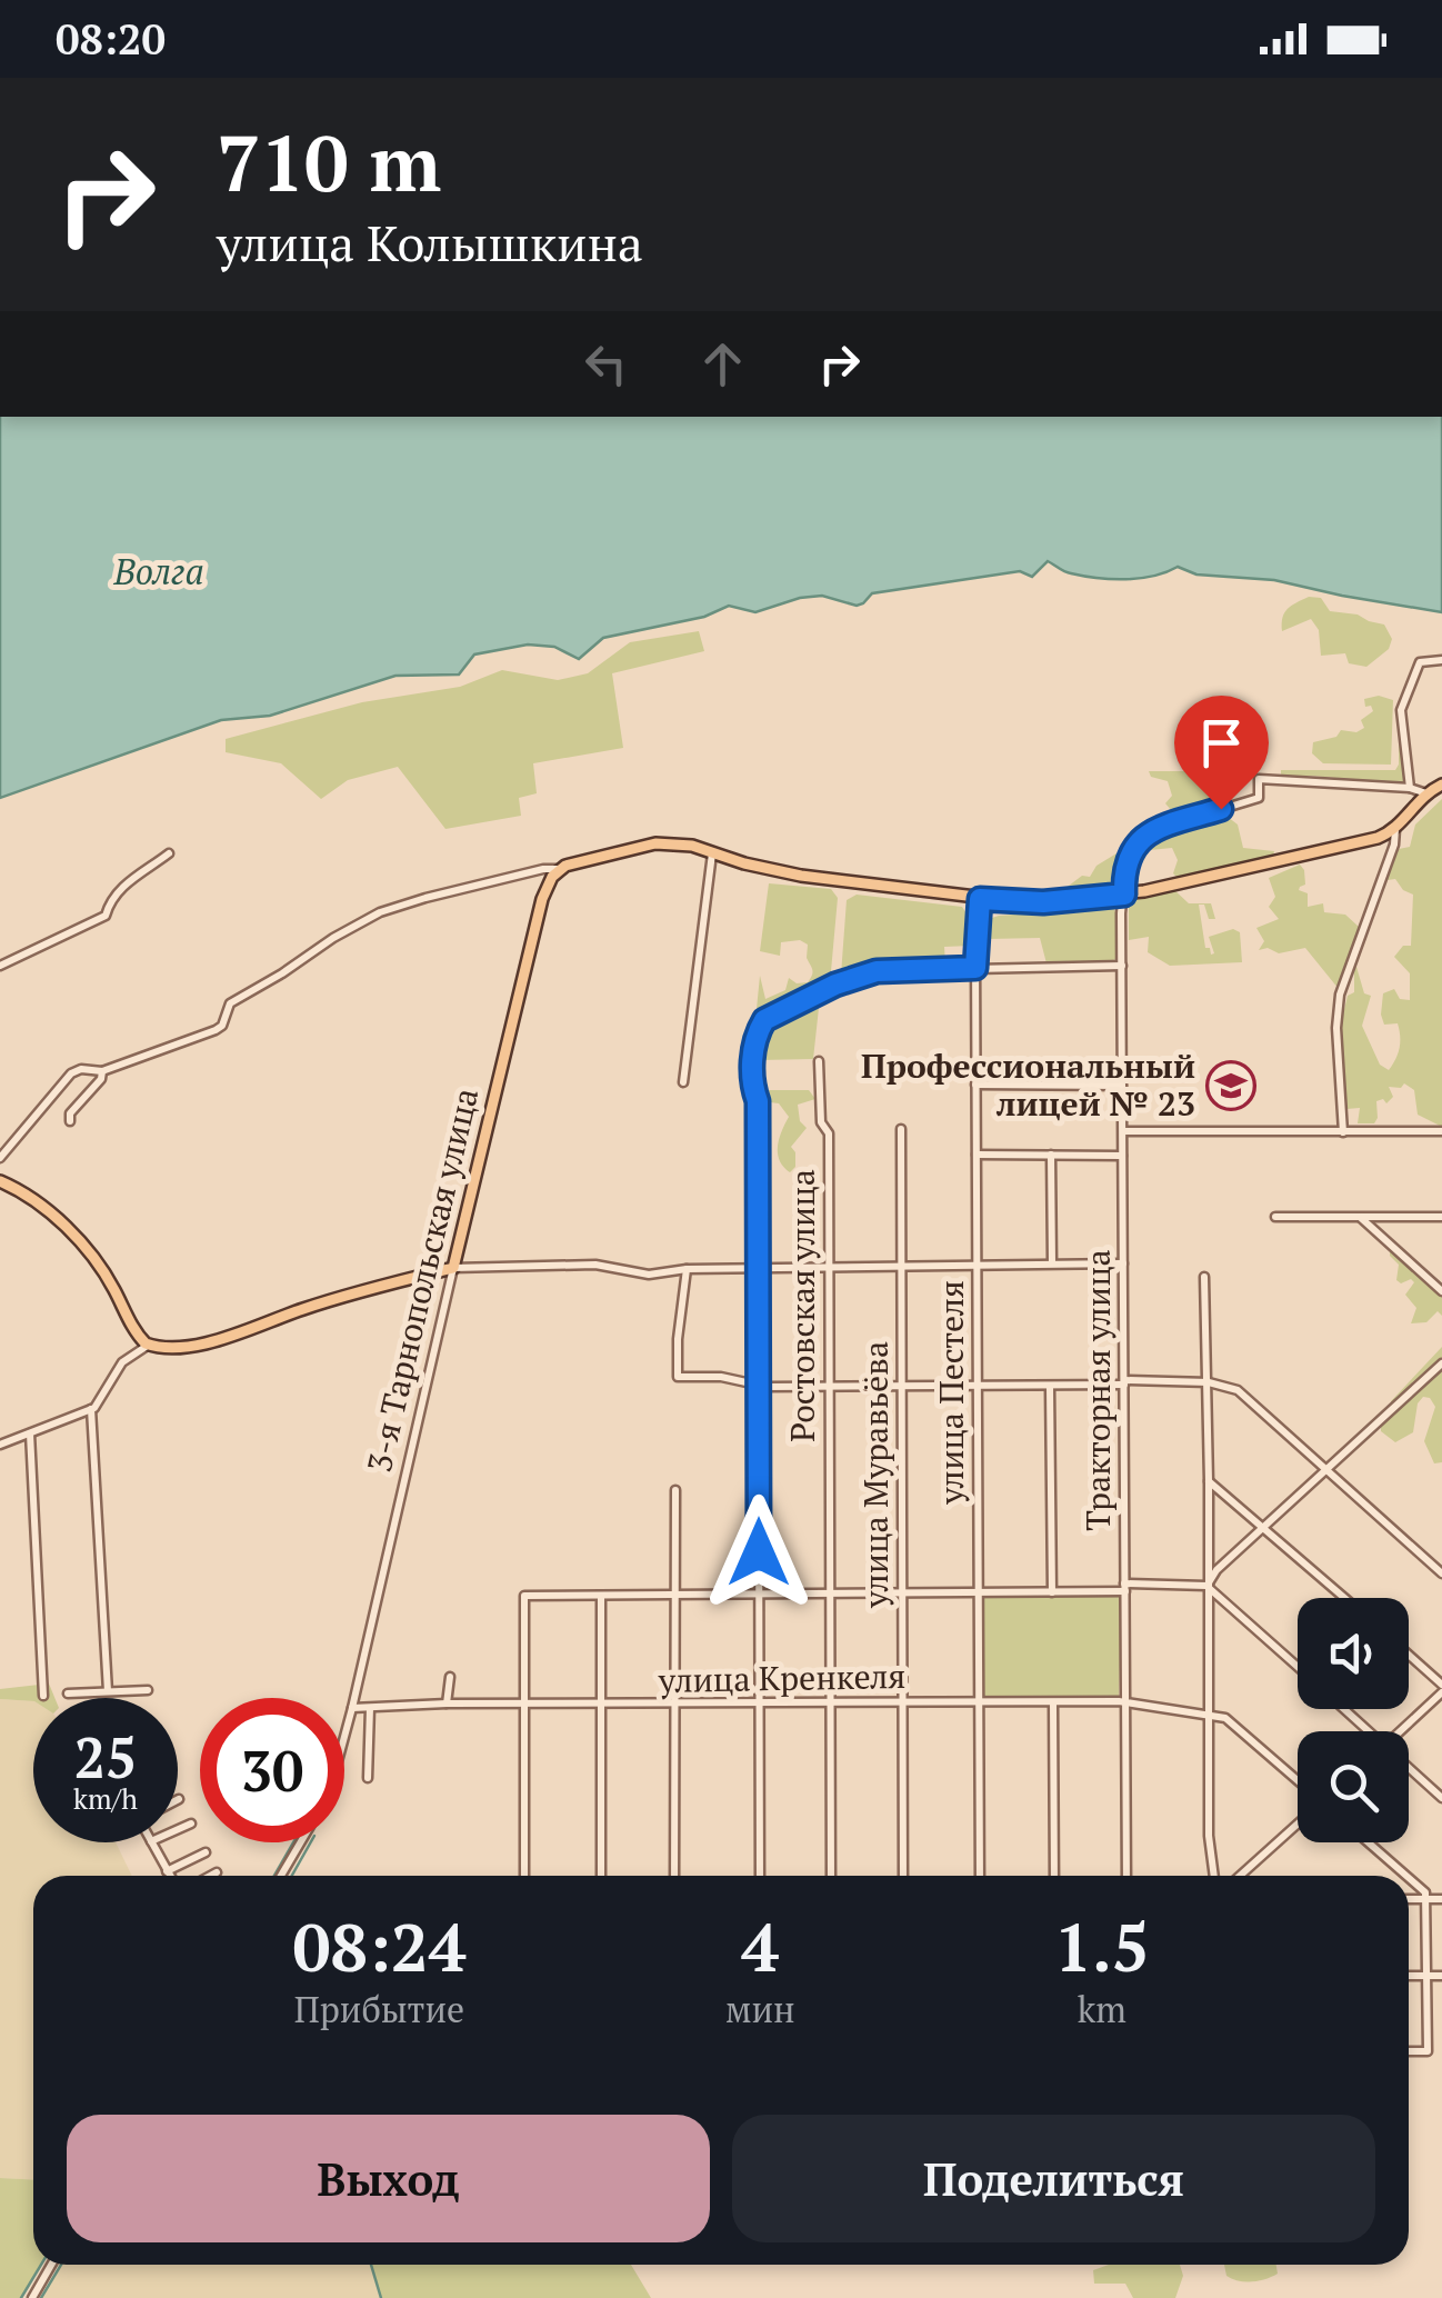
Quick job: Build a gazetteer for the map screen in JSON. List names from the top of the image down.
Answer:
{
  "streets": {
    "main road": ["3-я Тарнопольская улица"],
    "street": [
      "Ростовская улица",
      "Тракторная улица",
      "улица Пестеля",
      "улица Муравьёва",
      "улица Кренкеля"
    ]
  },
  "crossings": [
    ["3-я Тарнопольская улица", "улица Кренкеля"],
    ["Ростовская улица", "улица Кренкеля"],
    ["Тракторная улица", "улица Кренкеля"],
    ["улица Пестеля", "улица Кренкеля"],
    ["улица Муравьёва", "улица Кренкеля"]
  ],
  "water": ["Волга"],
  "places": {
    "school or university": ["Профессиональный лицей № 23"]
  },
  "page": {
    "status": "08:20",
    "turn": ["710 m", "улица Колышкина"],
    "speed": "25 km/h",
    "limit": "30",
    "eta": [
      "08:24",
      "Прибытие",
      "4",
      "мин",
      "1.5",
      "km"
    ],
    "buttons": ["Выход", "Поделиться"]
  }
}
